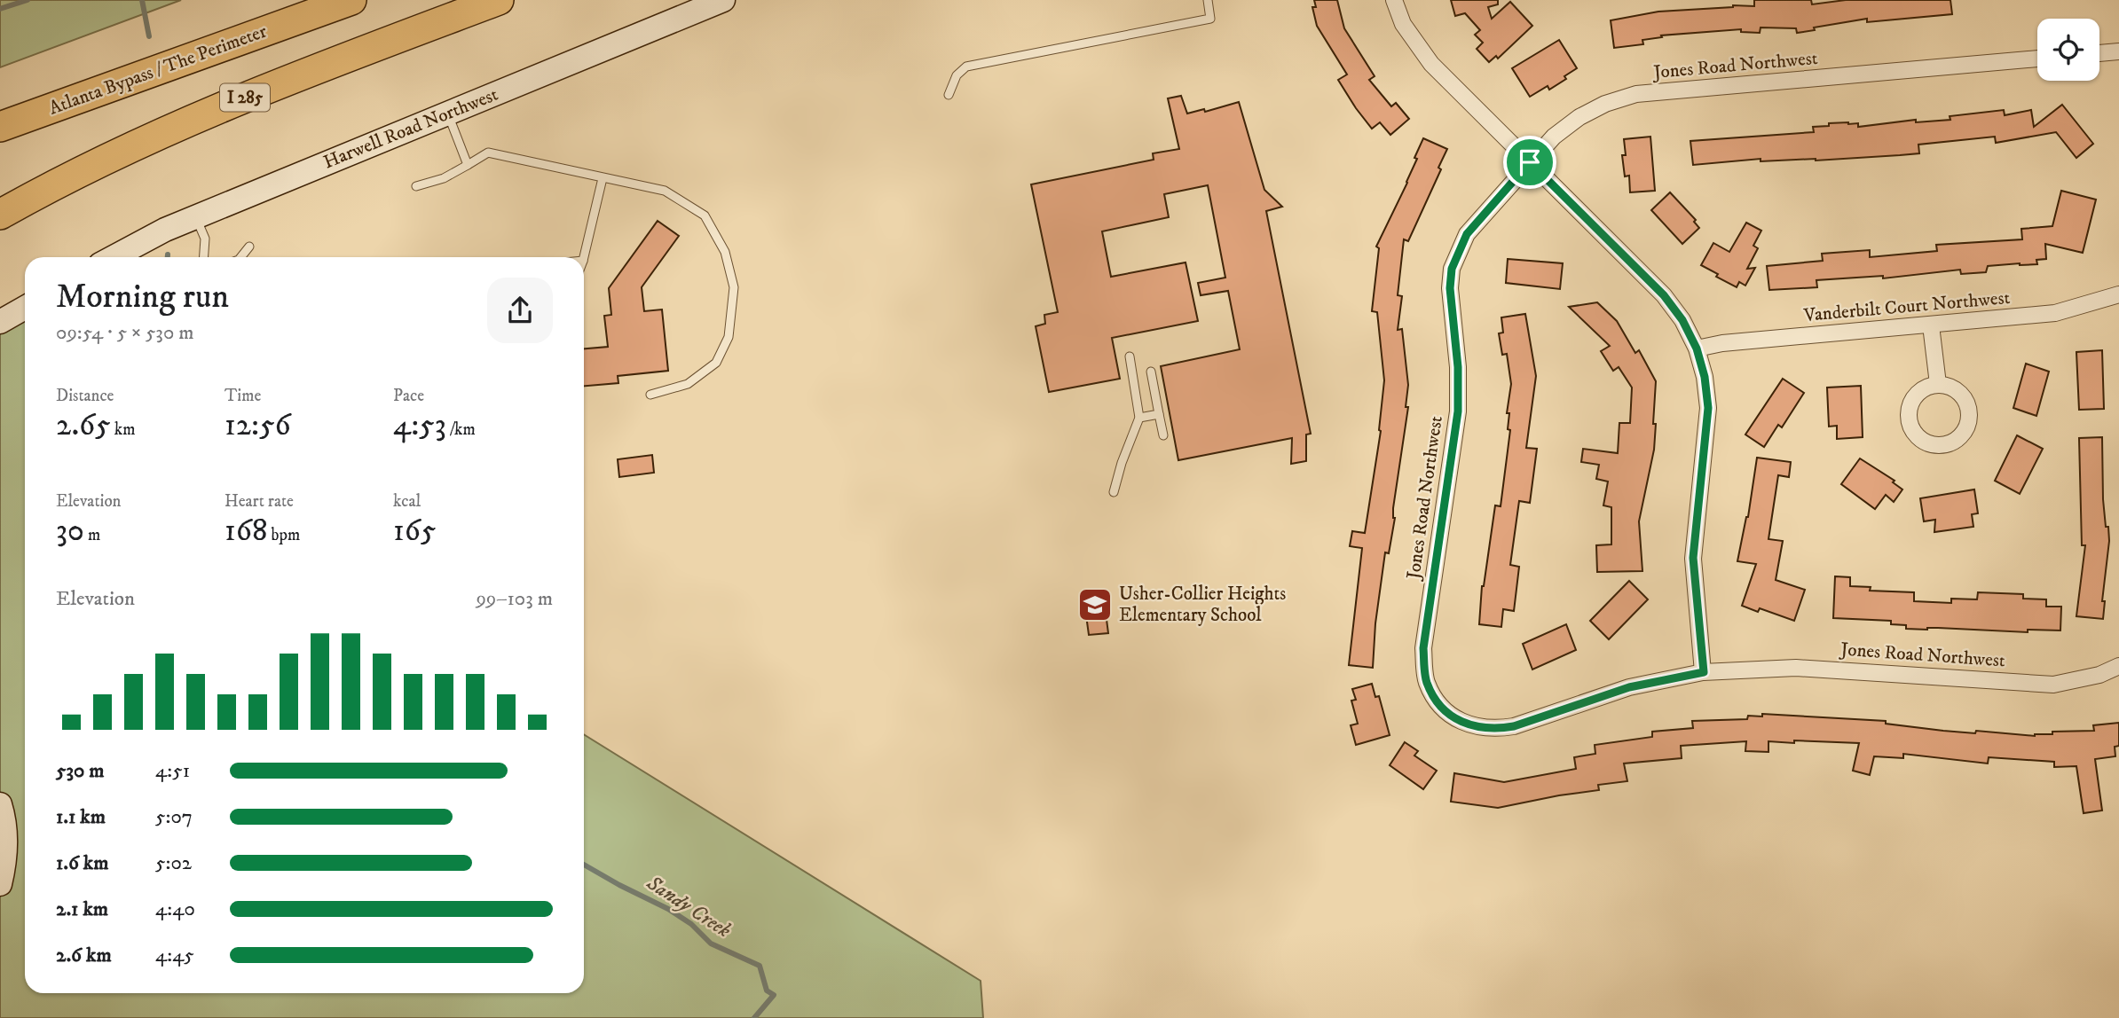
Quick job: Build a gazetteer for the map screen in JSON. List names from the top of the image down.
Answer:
{
  "streets": {
    "highway": ["Atlanta Bypass / The Perimeter", "I 285"],
    "street": ["Jones Road Northwest", "Harwell Road Northwest", "Vanderbilt Court Northwest"]
  },
  "water": ["Sandy Creek"],
  "places": {
    "school or university": ["Usher-Collier Heights Elementary School"]
  },
  "page": {
    "heading": ["Morning run", "09:54 · 5 × 530 m"],
    "stats": [
      ["Distance", "2.65 km"],
      ["Time", "12:56"],
      ["Pace", "4:53 /km"],
      ["Elevation", "30 m"],
      ["Heart rate", "168 bpm"],
      ["kcal", "165"]
    ],
    "chart": ["Elevation", "99–103 m"],
    "list": [
      {
        "name": "530 m",
        "note": "4:51"
      },
      {
        "name": "1.1 km",
        "note": "5:07"
      },
      {
        "name": "1.6 km",
        "note": "5:02"
      },
      {
        "name": "2.1 km",
        "note": "4:40"
      },
      {
        "name": "2.6 km",
        "note": "4:45"
      }
    ]
  }
}
